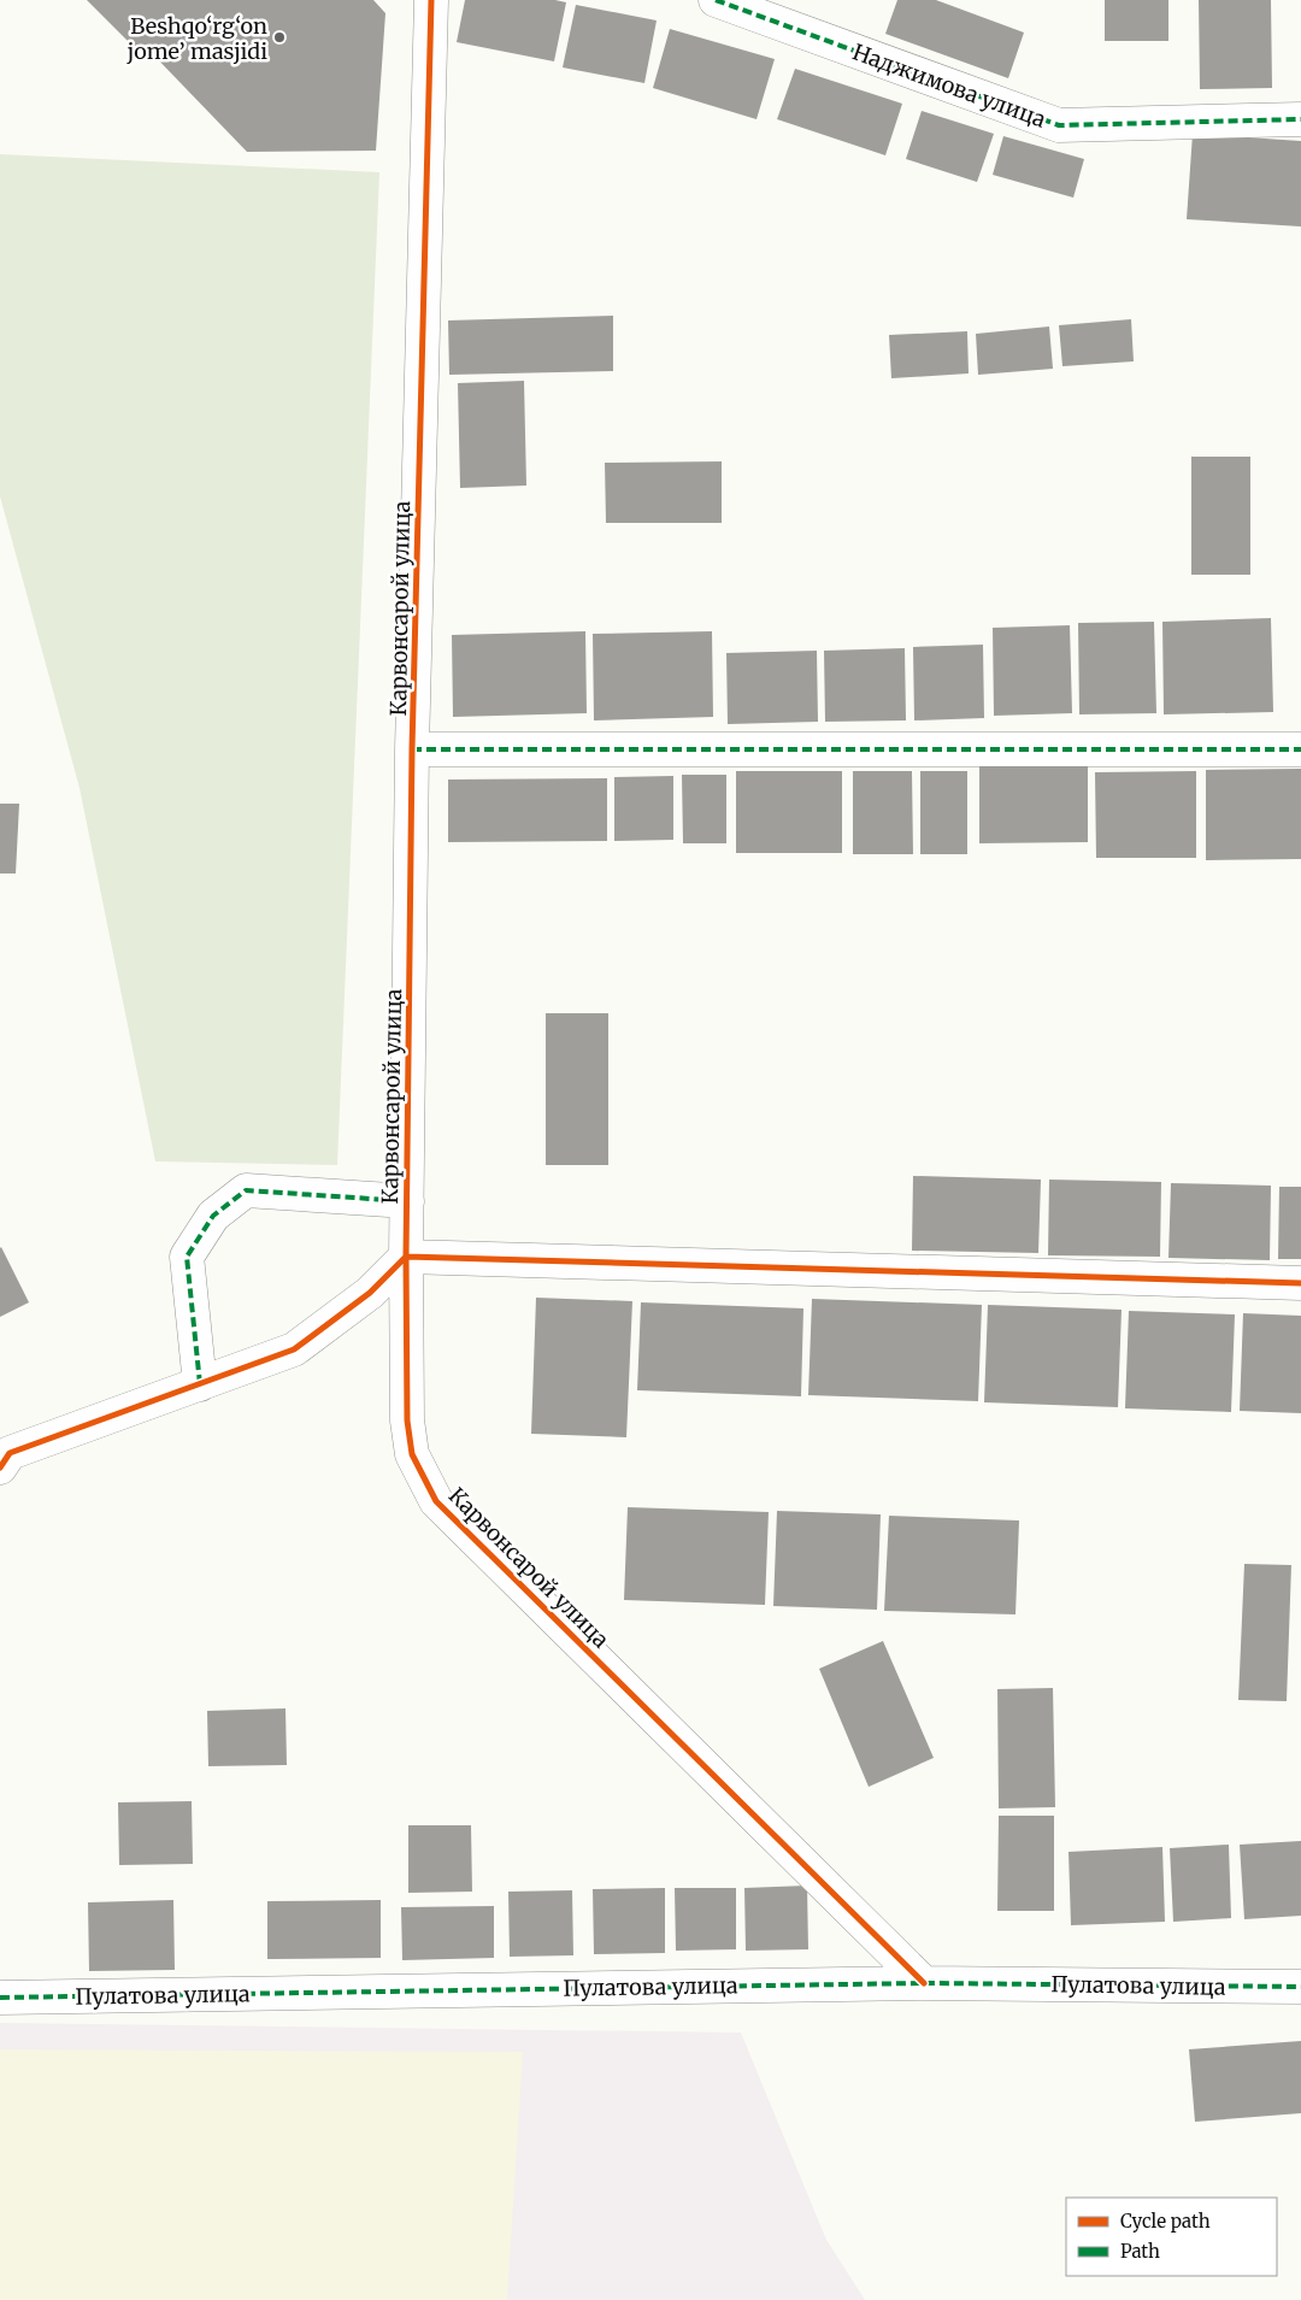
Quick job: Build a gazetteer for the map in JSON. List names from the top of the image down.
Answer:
{
  "streets": {
    "street": ["Наджимова улица", "Карвонсарой улица", "Пулатова улица"]
  },
  "crossings": [
    ["Карвонсарой улица", "Пулатова улица"]
  ],
  "places": ["Beshqo‘rg‘on jome’ masjidi"],
  "legend": ["Cycle path", "Path"]
}
